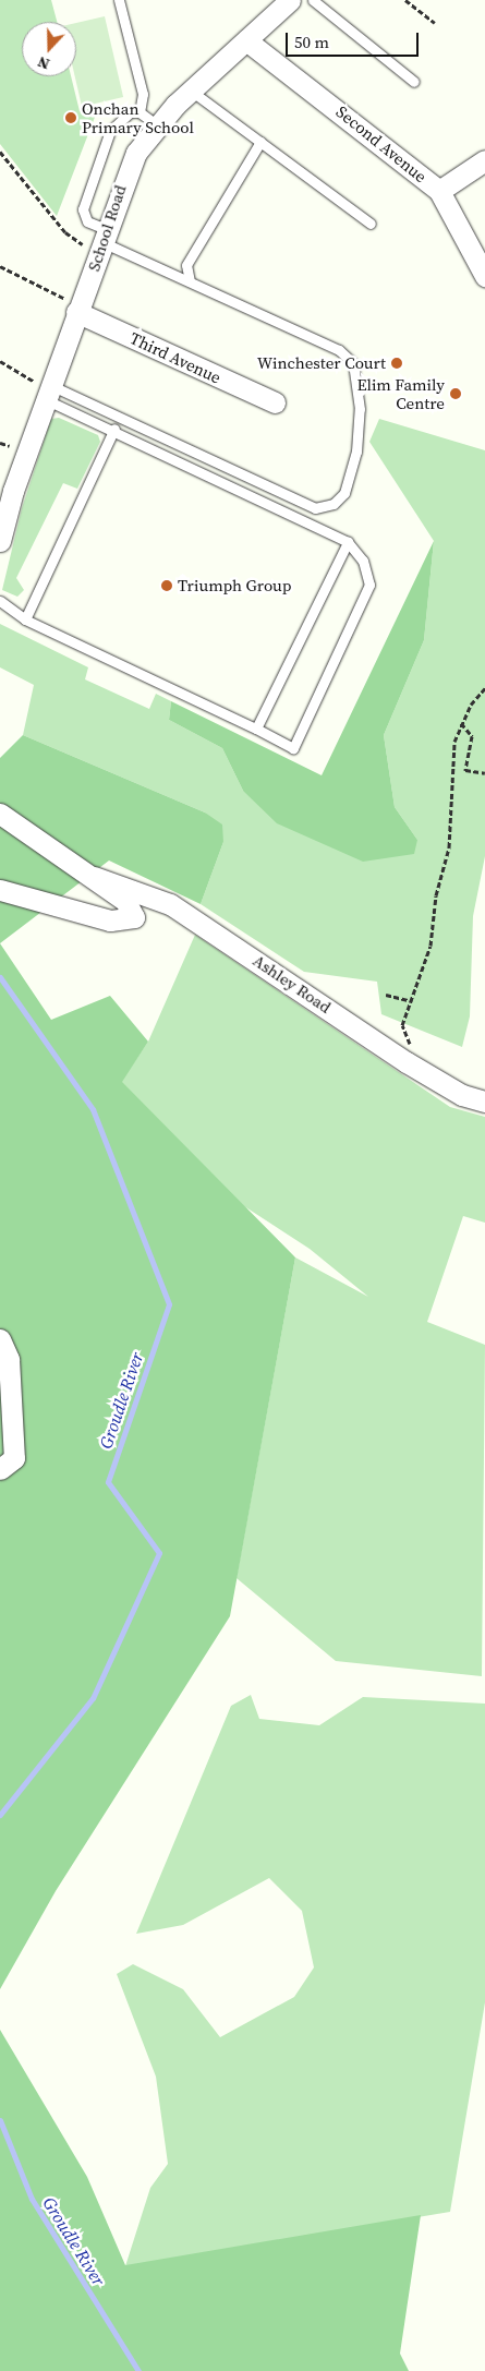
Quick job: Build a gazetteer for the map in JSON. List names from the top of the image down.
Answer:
{
  "streets": {
    "street": [
      "Second Avenue",
      "School Road",
      "Third Avenue",
      "Ashley Road"
    ]
  },
  "crossings": [
    ["Second Avenue", "School Road"],
    ["School Road", "Third Avenue"]
  ],
  "water": ["Groudle River"],
  "places": [
    "Onchan Primary School",
    "Winchester Court",
    "Elim Family Centre",
    "Triumph Group"
  ],
  "scale_bar": "50 m",
  "north": "bottom"
}
